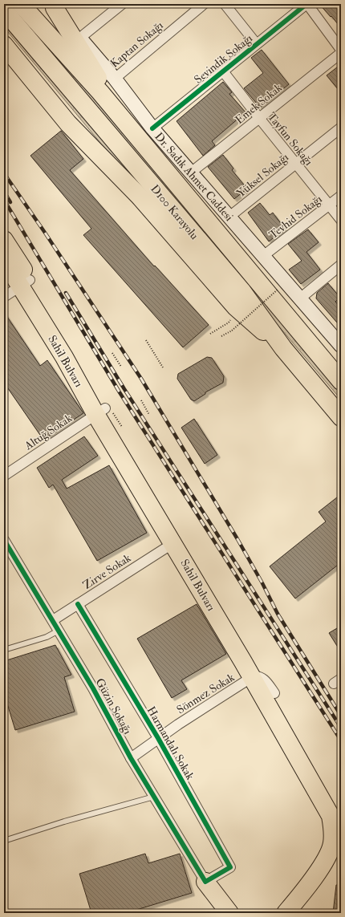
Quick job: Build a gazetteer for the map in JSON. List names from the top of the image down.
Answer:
{
  "streets": {
    "highway": ["D100 Karayolu", "Sahil Bulvarı"],
    "main road": ["Dr. Sadık Ahmet Caddesi"],
    "street": [
      "Kaptan Sokağı",
      "Sevindik Sokağı",
      "Emek Sokak",
      "Tayfun Sokağı",
      "Yüksel Sokağı",
      "Tevhid Sokağı",
      "Altuğ Sokak",
      "Zirve Sokak",
      "Sönmez Sokak",
      "Güzin Sokağı",
      "Harmandalı Sokak"
    ]
  },
  "crossings": [
    ["Kaptan Sokağı", "Dr. Sadık Ahmet Caddesi"],
    ["Sevindik Sokağı", "Tayfun Sokağı"],
    ["Sevindik Sokağı", "Dr. Sadık Ahmet Caddesi"],
    ["Emek Sokak", "Tayfun Sokağı"],
    ["Emek Sokak", "Dr. Sadık Ahmet Caddesi"],
    ["Tayfun Sokağı", "Yüksel Sokağı"],
    ["Tayfun Sokağı", "Tevhid Sokağı"],
    ["Yüksel Sokağı", "Dr. Sadık Ahmet Caddesi"],
    ["Dr. Sadık Ahmet Caddesi", "Tevhid Sokağı"],
    ["Sahil Bulvarı", "Altuğ Sokak"],
    ["Sahil Bulvarı", "Zirve Sokak"],
    ["Sahil Bulvarı", "Sönmez Sokak"],
    ["Zirve Sokak", "Güzin Sokağı"],
    ["Zirve Sokak", "Harmandalı Sokak"],
    ["Sönmez Sokak", "Güzin Sokağı"],
    ["Sönmez Sokak", "Harmandalı Sokak"],
    ["Güzin Sokağı", "Harmandalı Sokak"]
  ]
}
